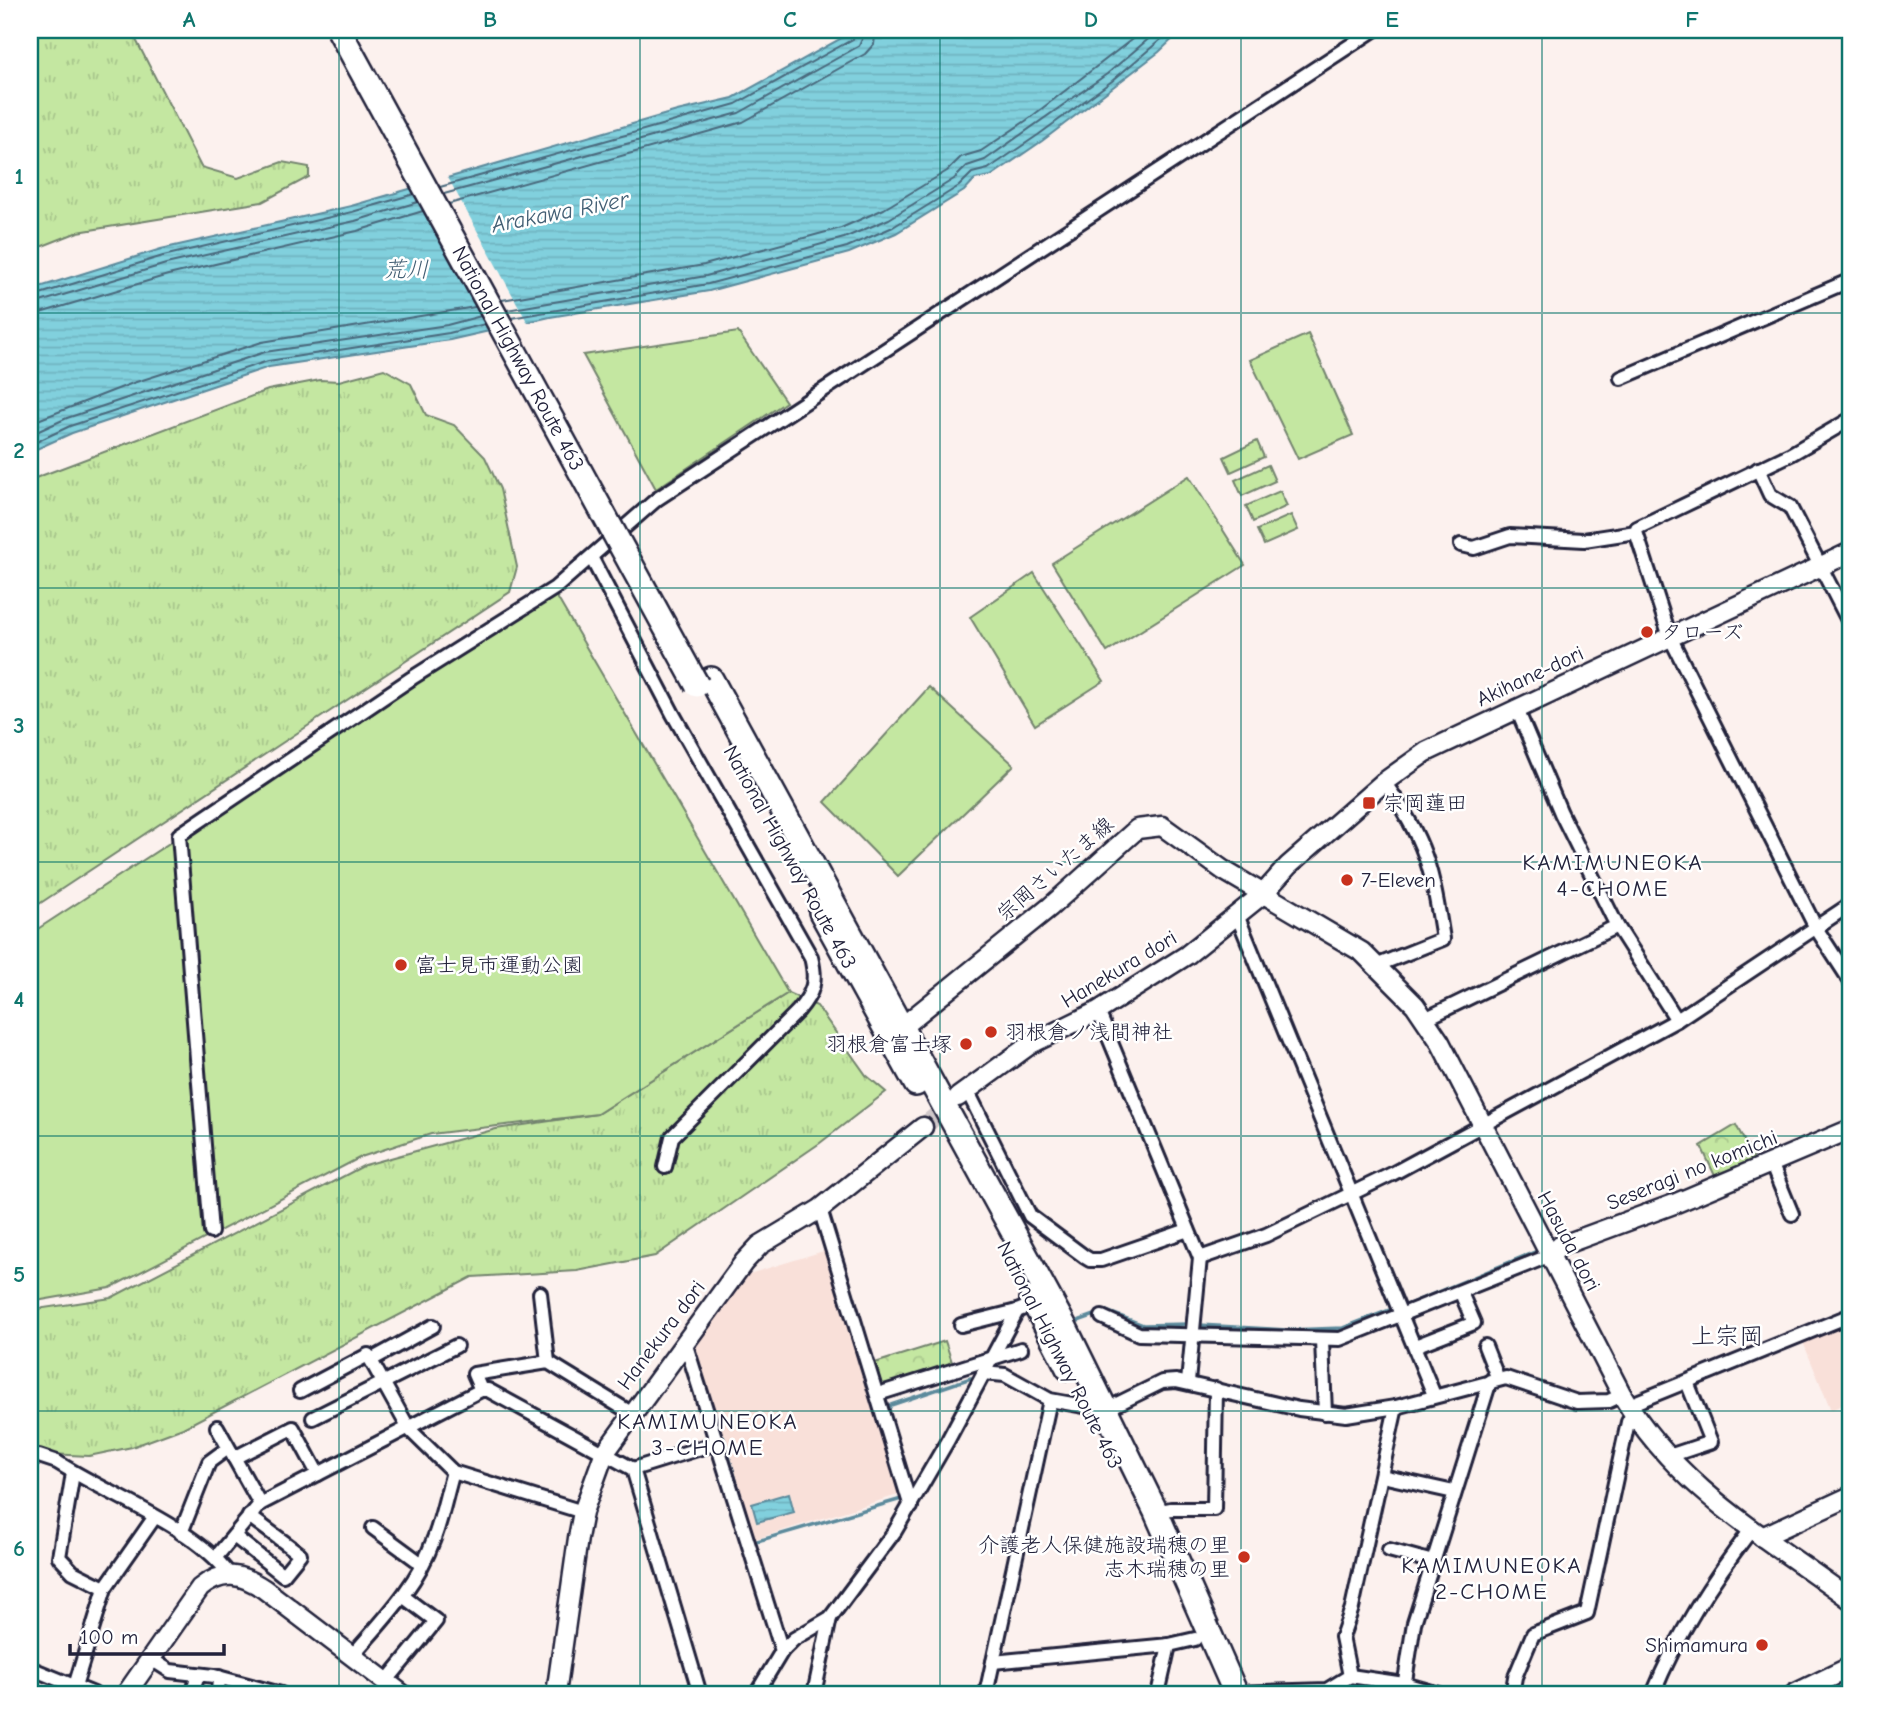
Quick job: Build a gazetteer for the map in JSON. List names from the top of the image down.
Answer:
{
  "streets": {
    "highway": ["National Highway Route 463"],
    "street": [
      "Akihane-dori",
      "宗岡さいたま線",
      "Hanekura dori",
      "Seseragi no komichi",
      "Hasuda dori"
    ]
  },
  "crossings": [
    ["National Highway Route 463", "宗岡さいたま線"],
    ["Akihane-dori", "宗岡さいたま線"],
    ["Akihane-dori", "Hanekura dori"],
    ["Akihane-dori", "Hasuda dori"],
    ["宗岡さいたま線", "Hanekura dori"],
    ["宗岡さいたま線", "Hasuda dori"],
    ["Hanekura dori", "Hasuda dori"],
    ["Seseragi no komichi", "Hasuda dori"]
  ],
  "districts": [
    "KAMIMUNEOKA 4-CHOME",
    "上宗岡",
    "KAMIMUNEOKA 3-CHOME",
    "KAMIMUNEOKA 2-CHOME"
  ],
  "water": ["Arakawa River", "荒川"],
  "places": {
    "other": [
      "タローズ",
      "7-Eleven",
      "富士見市運動公園",
      "羽根倉ノ浅間神社",
      "羽根倉富士塚",
      "介護老人保健施設瑞穂の里 志木瑞穂の里",
      "Shimamura"
    ],
    "transit": ["宗岡蓮田"]
  },
  "scale_bar": "100 m",
  "grid": {
    "columns": [
      "A",
      "B",
      "C",
      "D",
      "E",
      "F"
    ],
    "rows": [
      "1",
      "2",
      "3",
      "4",
      "5",
      "6"
    ]
  }
}
